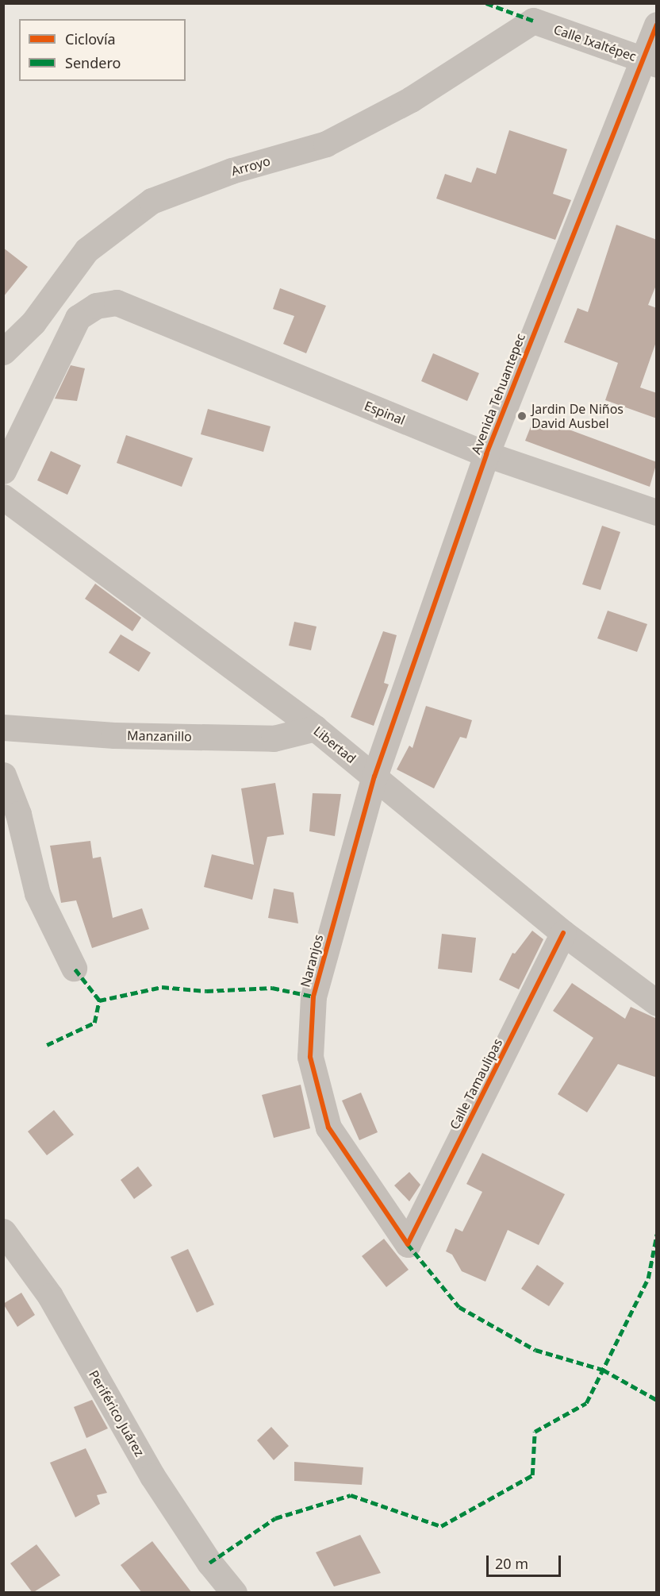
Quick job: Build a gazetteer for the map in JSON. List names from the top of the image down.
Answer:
{
  "streets": {
    "street": [
      "Calle Ixaltépec",
      "Arroyo",
      "Avenida Tehuantepec",
      "Espinal",
      "Manzanillo",
      "Libertad",
      "Naranjos",
      "Calle Tamaulipas",
      "Periférico Juárez"
    ]
  },
  "crossings": [
    ["Calle Ixaltépec", "Arroyo"],
    ["Calle Ixaltépec", "Avenida Tehuantepec"],
    ["Avenida Tehuantepec", "Espinal"],
    ["Avenida Tehuantepec", "Libertad"],
    ["Avenida Tehuantepec", "Naranjos"],
    ["Manzanillo", "Libertad"],
    ["Libertad", "Naranjos"],
    ["Libertad", "Calle Tamaulipas"],
    ["Naranjos", "Calle Tamaulipas"]
  ],
  "places": ["Jardin De Niños David Ausbel"],
  "legend": ["Ciclovía", "Sendero"],
  "scale_bar": "20 m"
}
